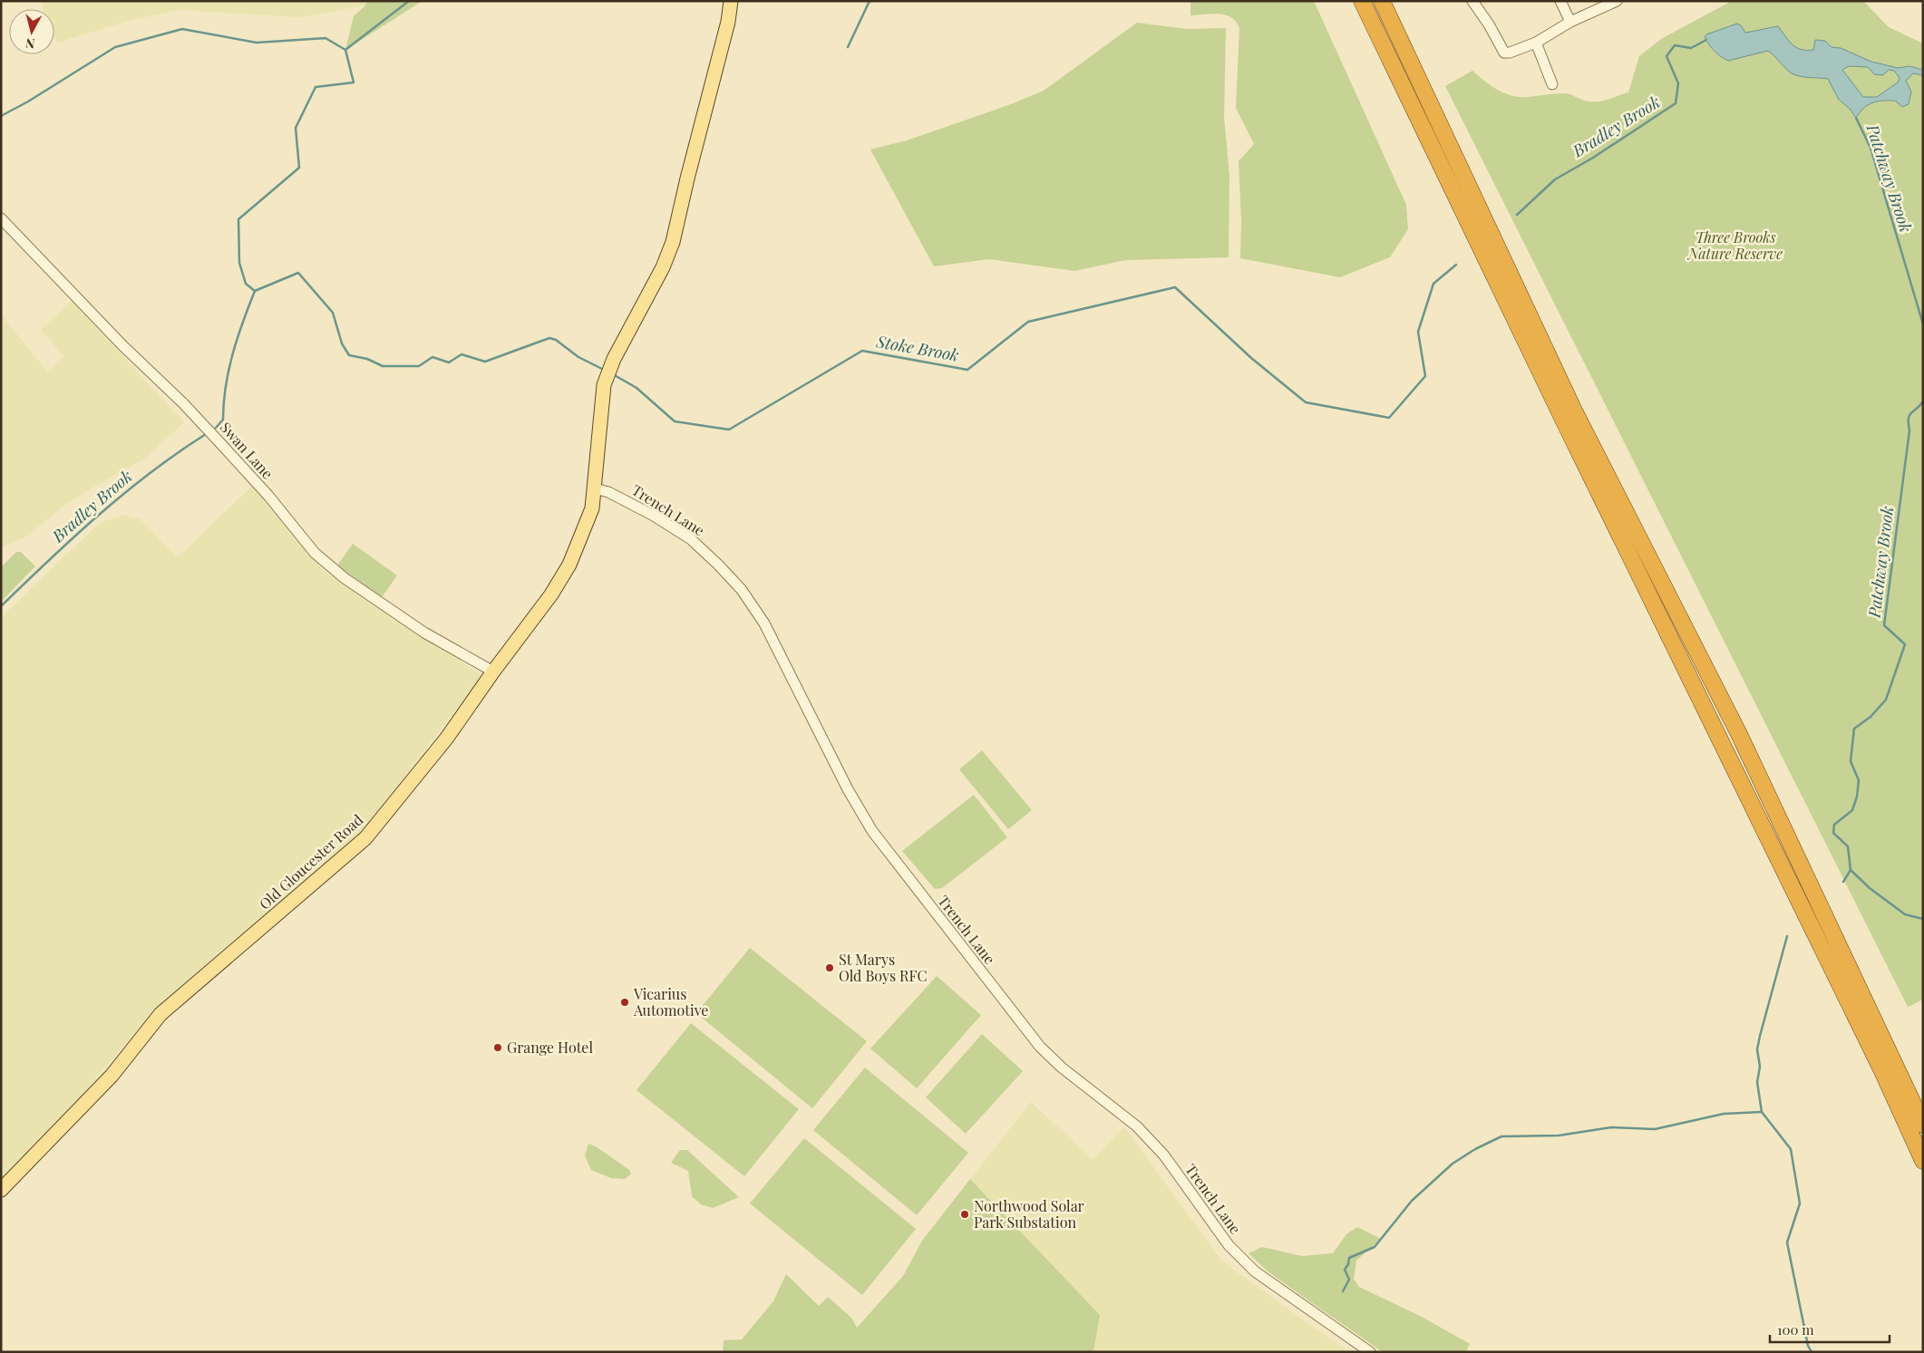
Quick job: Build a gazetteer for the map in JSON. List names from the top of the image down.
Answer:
{
  "streets": {
    "main road": ["Old Gloucester Road"],
    "street": ["Swan Lane", "Trench Lane"]
  },
  "crossings": [
    ["Swan Lane", "Old Gloucester Road"],
    ["Trench Lane", "Old Gloucester Road"]
  ],
  "water": ["Bradley Brook", "Patchway Brook", "Stoke Brook"],
  "parks": ["Three Brooks Nature Reserve"],
  "places": [
    "St Marys Old Boys RFC",
    "Vicarius Automotive",
    "Grange Hotel",
    "Northwood Solar Park Substation"
  ],
  "scale_bar": "100 m",
  "north": "bottom"
}
